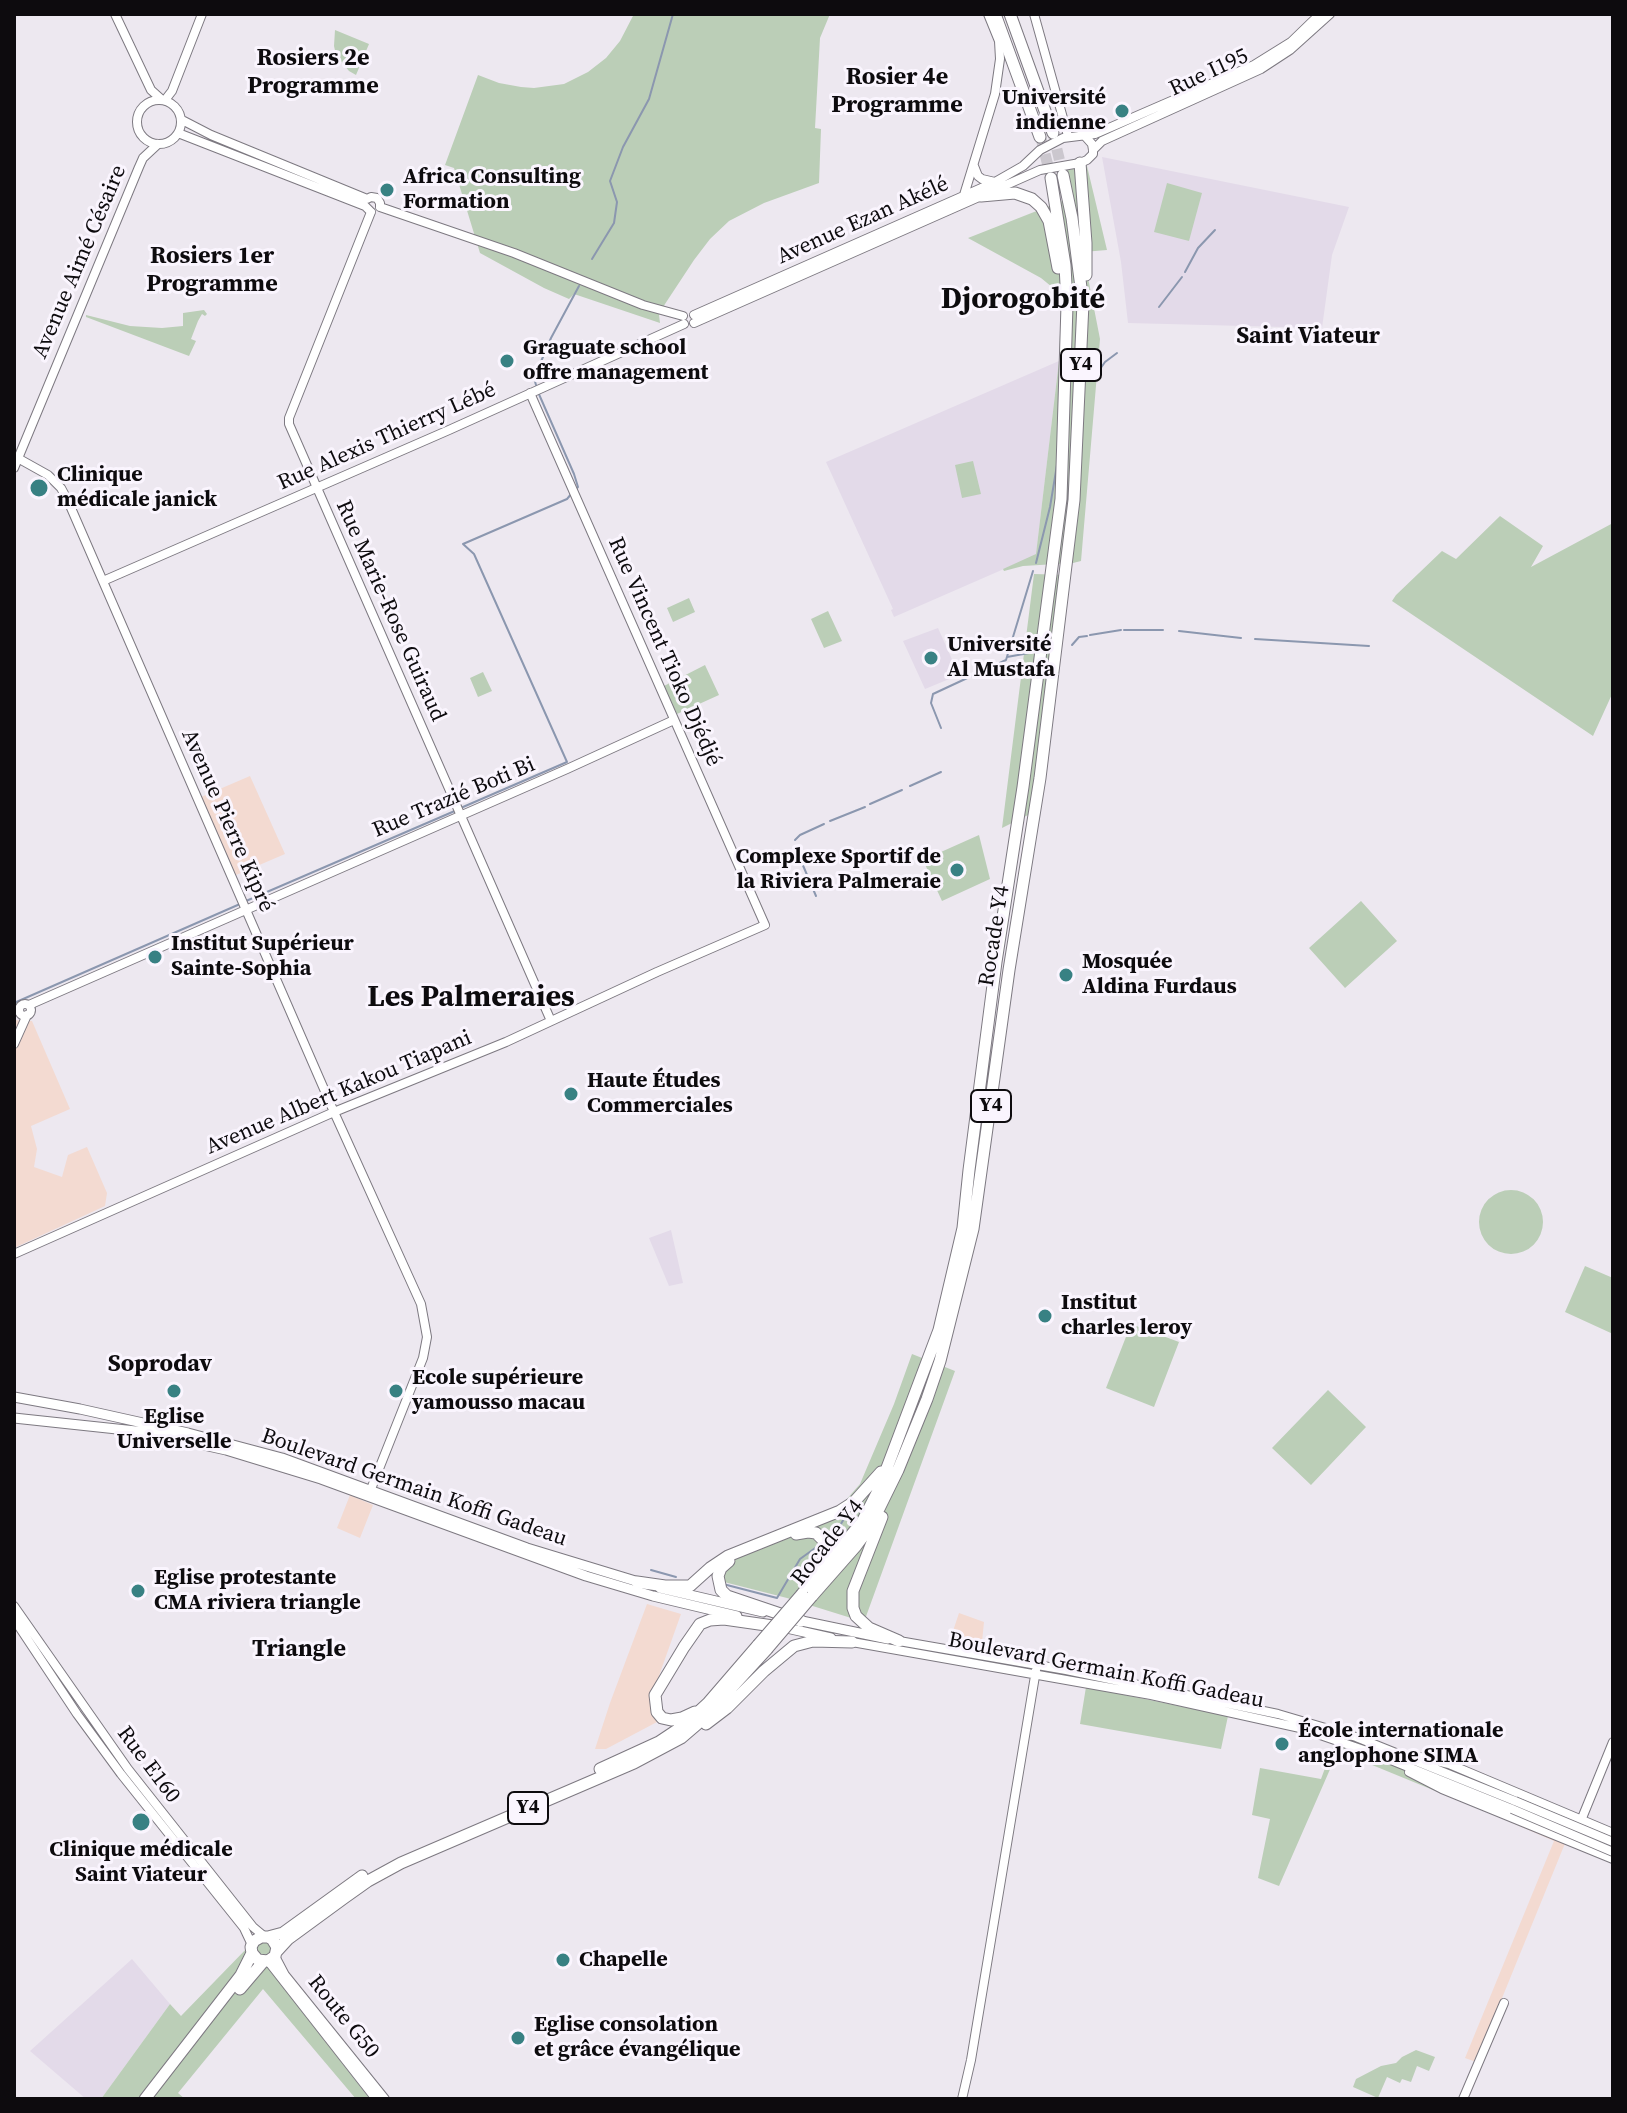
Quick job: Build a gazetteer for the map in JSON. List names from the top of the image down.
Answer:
{
  "streets": {
    "highway": ["Y4", "Rocade Y4"],
    "main road": ["Boulevard Germain Koffi Gadeau"],
    "street": [
      "Rue I195",
      "Avenue Ezan Akélé",
      "Avenue Aimé Césaire",
      "Rue Alexis Thierry Lébé",
      "Rue Marie-Rose Guiraud",
      "Rue Vincent Tioko Djédjé",
      "Rue Trazié Boti Bi",
      "Avenue Pierre Kipré",
      "Avenue Albert Kakou Tiapani",
      "Rue E160",
      "Route G50"
    ]
  },
  "crossings": [
    ["Rue I195", "Avenue Ezan Akélé"],
    ["Avenue Ezan Akélé", "Rue Alexis Thierry Lébé"],
    ["Avenue Ezan Akélé", "Rocade Y4"],
    ["Avenue Aimé Césaire", "Avenue Pierre Kipré"],
    ["Y4", "Rocade Y4"],
    ["Y4", "Rue E160"],
    ["Y4", "Route G50"],
    ["Rue Alexis Thierry Lébé", "Rue Marie-Rose Guiraud"],
    ["Rue Alexis Thierry Lébé", "Rue Vincent Tioko Djédjé"],
    ["Rue Alexis Thierry Lébé", "Avenue Pierre Kipré"],
    ["Rue Marie-Rose Guiraud", "Rue Trazié Boti Bi"],
    ["Rue Marie-Rose Guiraud", "Avenue Albert Kakou Tiapani"],
    ["Rue Vincent Tioko Djédjé", "Rue Trazié Boti Bi"],
    ["Rue Vincent Tioko Djédjé", "Avenue Albert Kakou Tiapani"],
    ["Rue Trazié Boti Bi", "Avenue Pierre Kipré"],
    ["Avenue Pierre Kipré", "Avenue Albert Kakou Tiapani"],
    ["Avenue Pierre Kipré", "Boulevard Germain Koffi Gadeau"],
    ["Rue E160", "Route G50"]
  ],
  "districts": [
    "Rosiers 2e Programme",
    "Rosier 4e Programme",
    "Rosiers 1er Programme",
    "Djorogobité",
    "Saint Viateur",
    "Les Palmeraies",
    "Soprodav",
    "Triangle"
  ],
  "places": [
    "Université indienne",
    "Africa Consulting Formation",
    "Graguate school offre management",
    "Clinique médicale janick",
    "Université Al Mustafa",
    "Complexe Sportif de la Riviera Palmeraie",
    "Institut Supérieur Sainte-Sophia",
    "Mosquée Aldina Furdaus",
    "Haute Études Commerciales",
    "Institut charles leroy",
    "Eglise Universelle",
    "Ecole supérieure yamousso macau",
    "Eglise protestante CMA riviera triangle",
    "École internationale anglophone SIMA",
    "Clinique médicale Saint Viateur",
    "Chapelle",
    "Eglise consolation et grâce évangélique"
  ]
}
